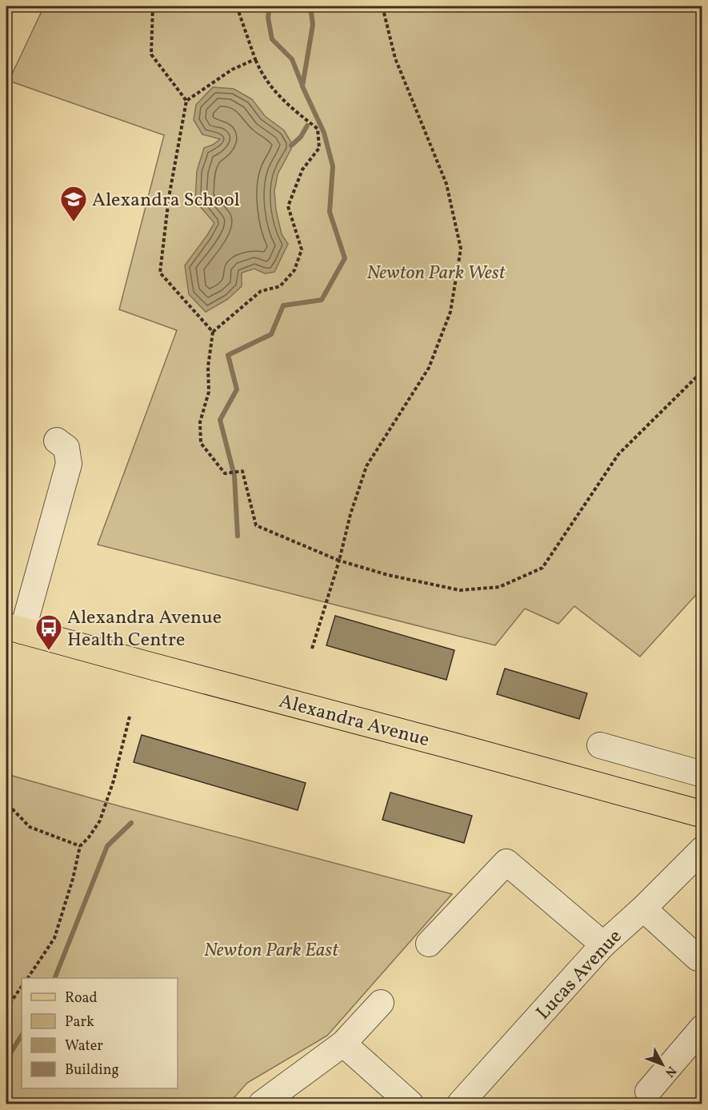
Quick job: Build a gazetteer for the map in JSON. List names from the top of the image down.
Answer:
{
  "streets": {
    "main road": ["Alexandra Avenue"],
    "street": ["Lucas Avenue"]
  },
  "parks": ["Newton Park West", "Newton Park East"],
  "places": {
    "school or university": ["Alexandra School"],
    "bus stop": ["Alexandra Avenue Health Centre"]
  },
  "legend": [
    "Road",
    "Park",
    "Water",
    "Building"
  ],
  "north": "bottom right"
}
